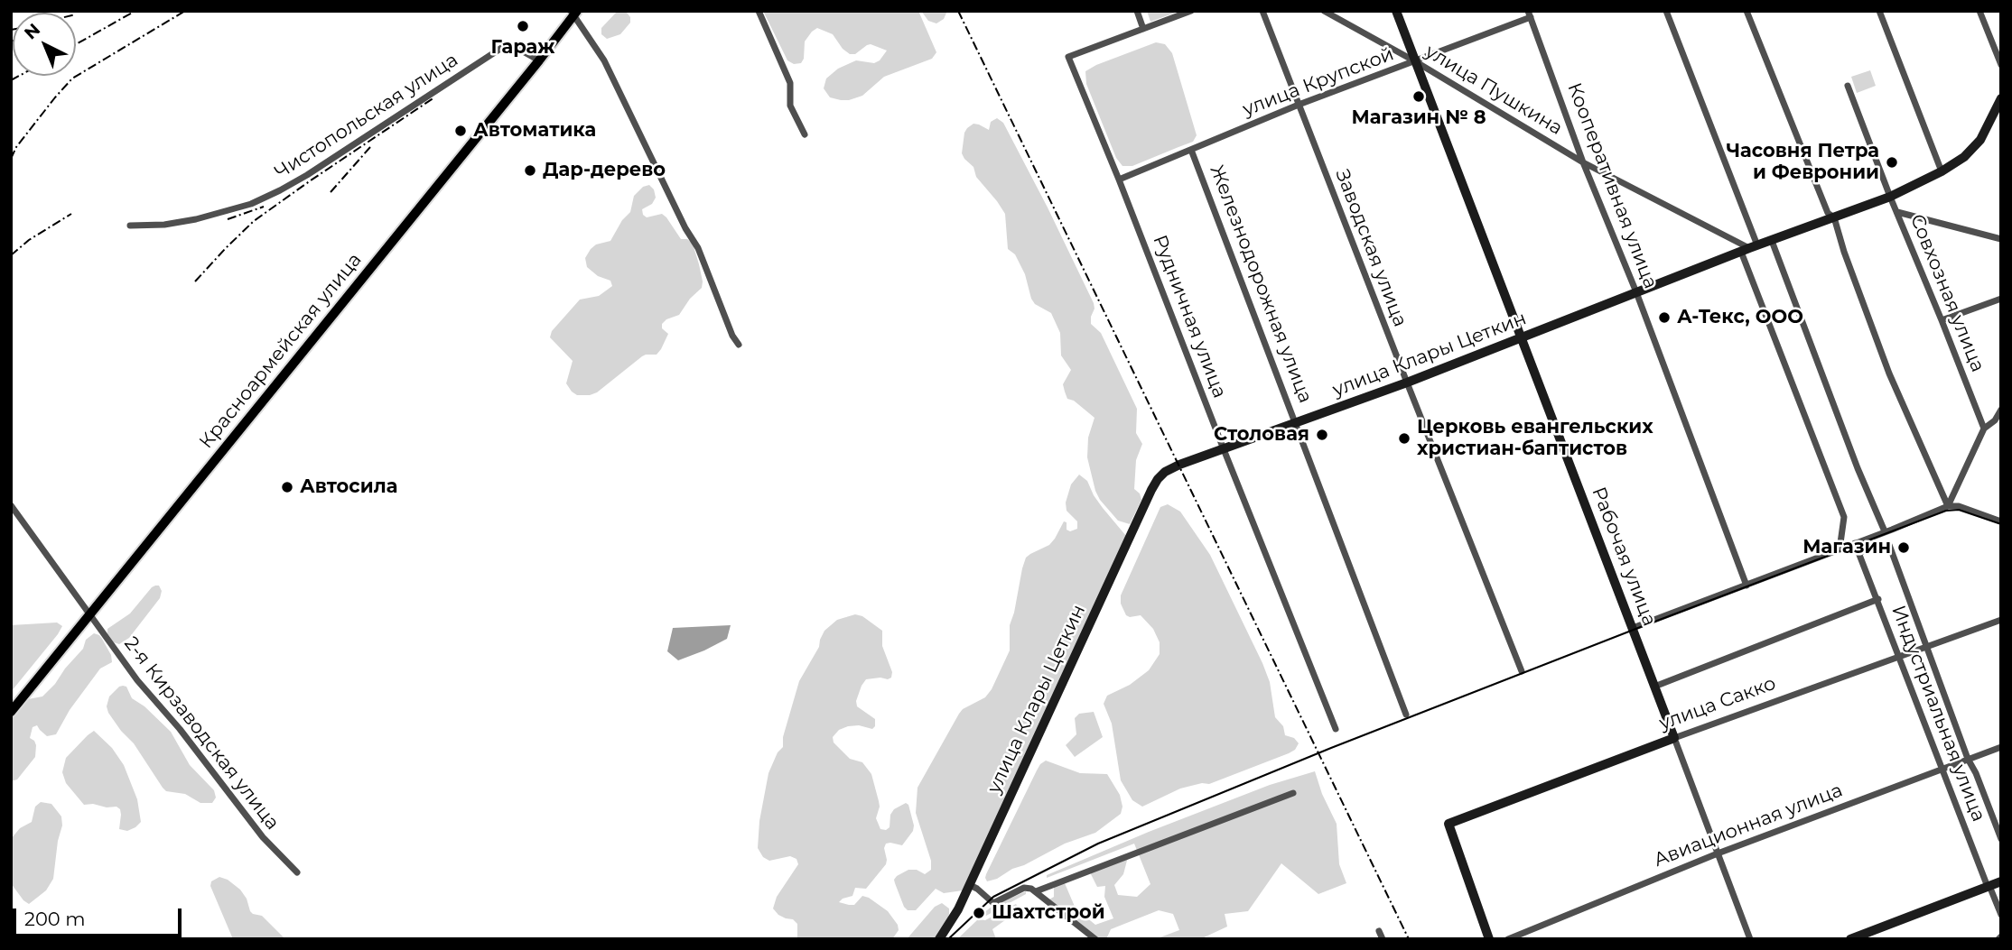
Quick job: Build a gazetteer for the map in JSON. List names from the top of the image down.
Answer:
{
  "streets": {
    "main road": ["Красноармейская улица"],
    "street": [
      "улица Крупской",
      "улица Пушкина",
      "Чистопольская улица",
      "Кооперативная улица",
      "Заводская улица",
      "Железнодорожная улица",
      "Совхозная улица",
      "Рудничная улица",
      "улица Клары Цеткин",
      "Рабочая улица",
      "улица Сакко",
      "Индустриальная улица",
      "2-я Кирзаводская улица",
      "Авиационная улица"
    ]
  },
  "crossings": [
    ["улица Крупской", "улица Пушкина"],
    ["улица Крупской", "Кооперативная улица"],
    ["улица Крупской", "Заводская улица"],
    ["улица Крупской", "Железнодорожная улица"],
    ["улица Крупской", "Рудничная улица"],
    ["улица Крупской", "Рабочая улица"],
    ["улица Пушкина", "Кооперативная улица"],
    ["улица Пушкина", "улица Клары Цеткин"],
    ["улица Пушкина", "Рабочая улица"],
    ["Чистопольская улица", "Красноармейская улица"],
    ["Кооперативная улица", "улица Клары Цеткин"],
    ["Заводская улица", "улица Клары Цеткин"],
    ["Железнодорожная улица", "улица Клары Цеткин"],
    ["Совхозная улица", "улица Клары Цеткин"],
    ["Рудничная улица", "улица Клары Цеткин"],
    ["Красноармейская улица", "2-я Кирзаводская улица"],
    ["улица Клары Цеткин", "Рабочая улица"],
    ["Рабочая улица", "улица Сакко"],
    ["Рабочая улица", "Авиационная улица"],
    ["улица Сакко", "Индустриальная улица"],
    ["Индустриальная улица", "Авиационная улица"]
  ],
  "places": [
    "Гараж",
    "Магазин № 8",
    "Автоматика",
    "Часовня Петра и Февронии",
    "Дар-дерево",
    "А-Текс, ООО",
    "Столовая",
    "Церковь евангельских христиан-баптистов",
    "Автосила",
    "Магазин",
    "Шахтстрой"
  ],
  "scale_bar": "200 m",
  "north": "top left"
}
